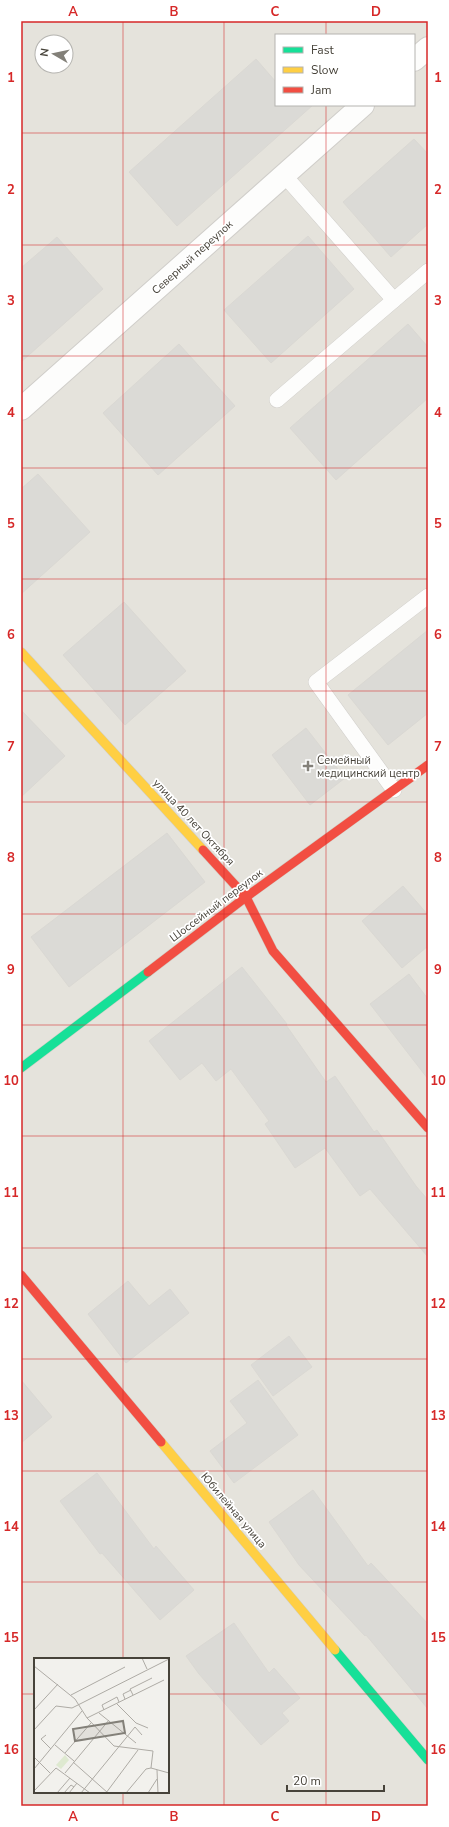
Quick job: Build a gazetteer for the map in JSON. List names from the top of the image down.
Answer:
{
  "streets": {
    "street": [
      "Северный переулок",
      "улица 40 лет Октября",
      "Шоссейный переулок",
      "Юбилейная улица"
    ]
  },
  "crossings": [
    ["улица 40 лет Октября", "Шоссейный переулок"]
  ],
  "places": {
    "health": ["Семейный медицинский центр"]
  },
  "legend": ["Fast", "Slow", "Jam"],
  "scale_bar": "20 m",
  "north": "left",
  "grid": {
    "columns": [
      "A",
      "B",
      "C",
      "D"
    ],
    "rows": [
      "1",
      "2",
      "3",
      "4",
      "5",
      "6",
      "7",
      "8",
      "9",
      "10",
      "11",
      "12",
      "13",
      "14",
      "15",
      "16"
    ]
  }
}
